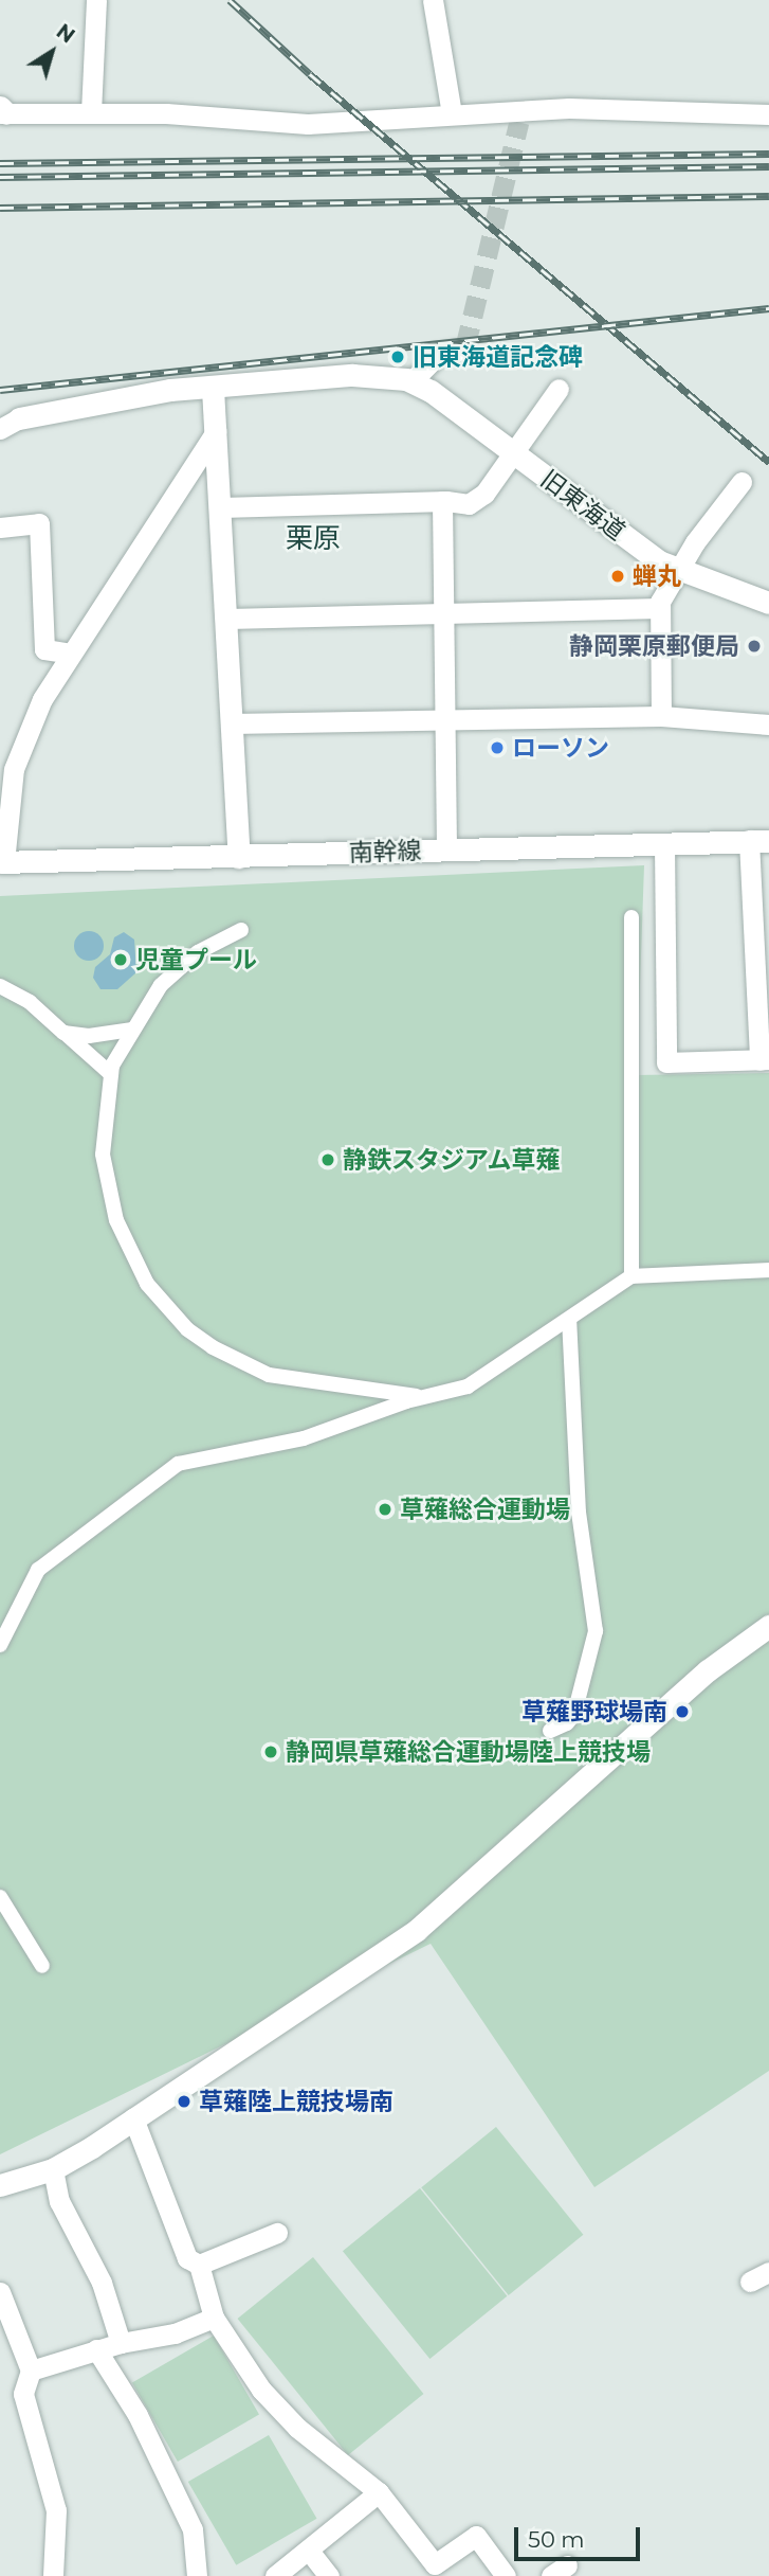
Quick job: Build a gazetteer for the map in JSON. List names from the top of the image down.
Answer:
{
  "streets": {
    "street": ["旧東海道", "南幹線"]
  },
  "districts": ["栗原"],
  "places": [
    "旧東海道記念碑",
    "蝉丸",
    "静岡栗原郵便局",
    "ローソン",
    "児童プール",
    "静鉄スタジアム草薙",
    "草薙総合運動場",
    "草薙野球場南",
    "静岡県草薙総合運動場陸上競技場",
    "草薙陸上競技場南"
  ],
  "scale_bar": "50 m",
  "north": "top right"
}
